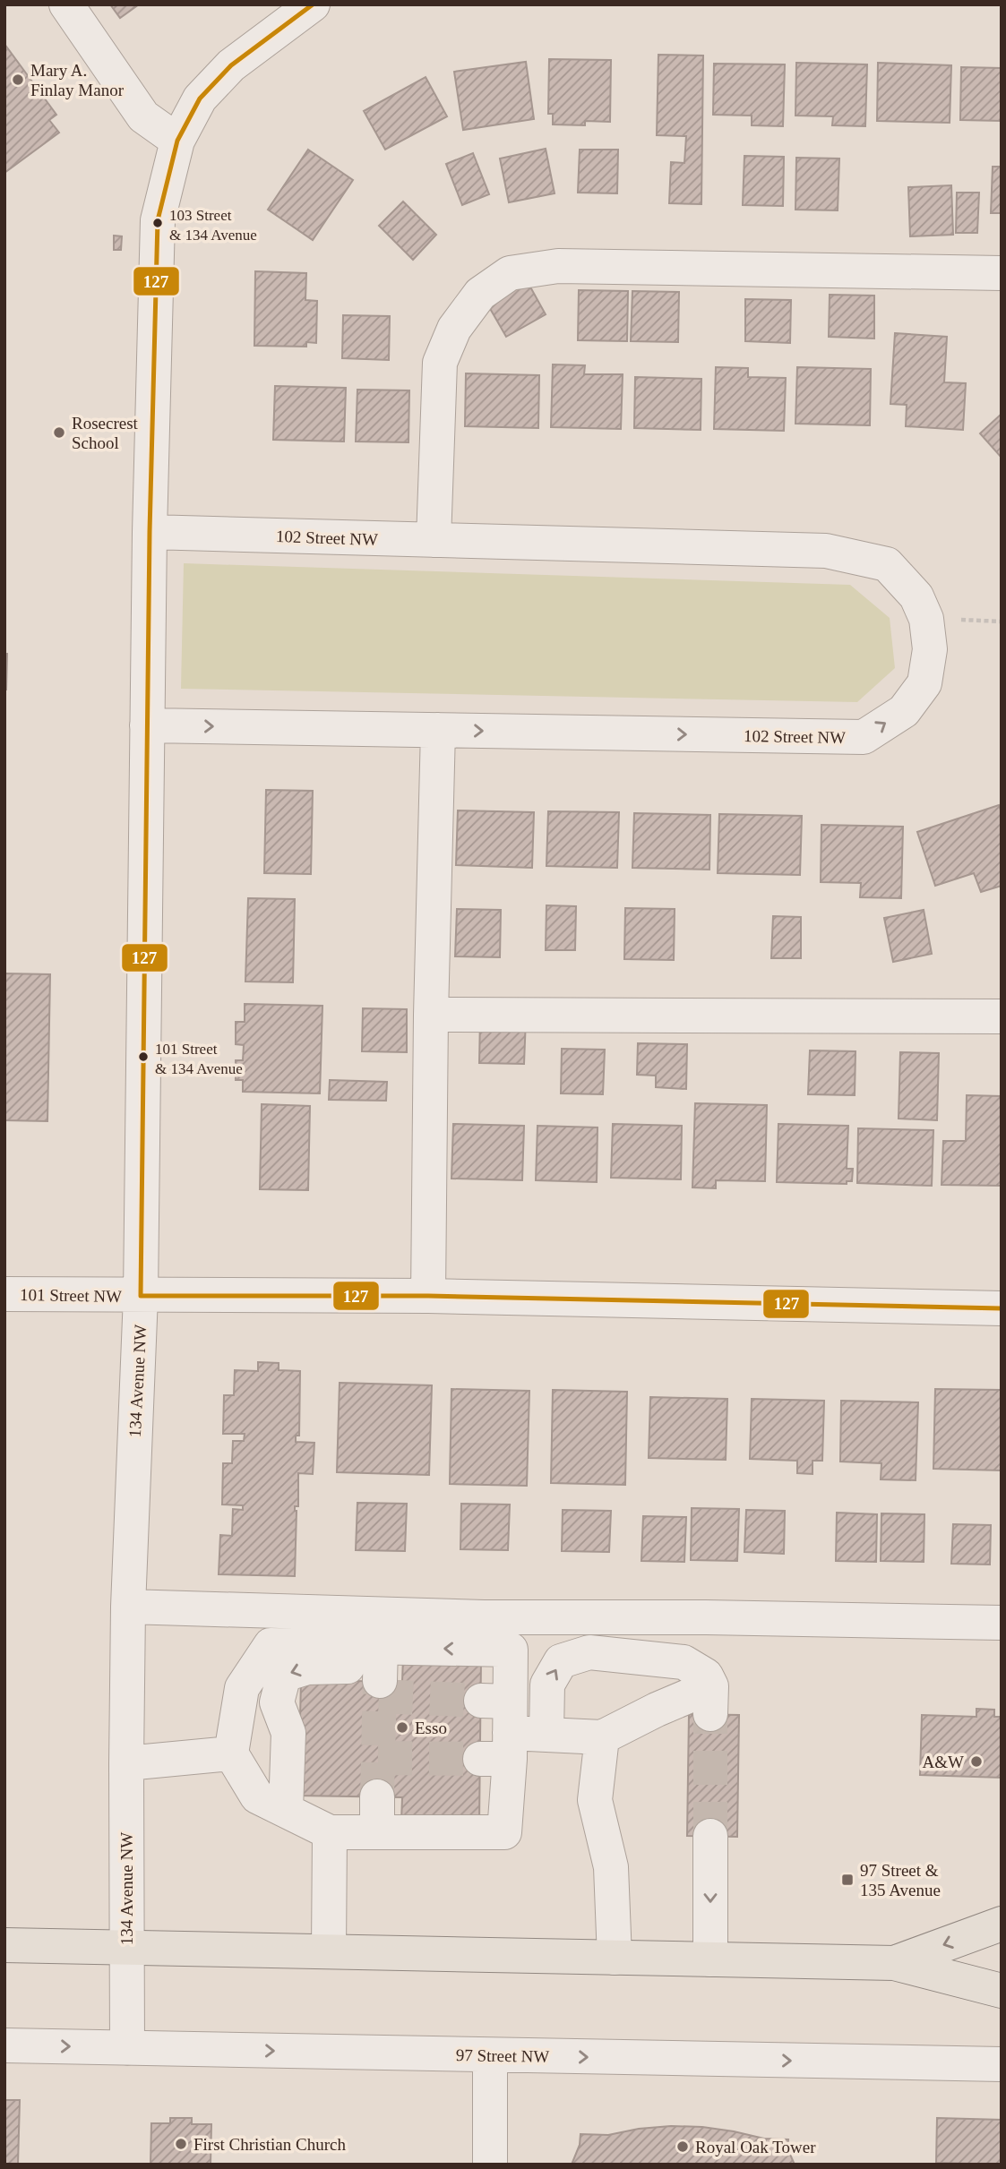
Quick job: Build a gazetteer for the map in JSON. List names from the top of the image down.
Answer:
{
  "streets": {
    "street": [
      "102 Street NW",
      "101 Street NW",
      "134 Avenue NW",
      "97 Street NW"
    ]
  },
  "crossings": [
    ["102 Street NW", "134 Avenue NW"],
    ["101 Street NW", "134 Avenue NW"],
    ["134 Avenue NW", "97 Street NW"]
  ],
  "one_way": ["97 Street NW"],
  "places": {
    "other": [
      "Mary A. Finlay Manor",
      "103 Street & 134 Avenue",
      "Rosecrest School",
      "101 Street & 134 Avenue",
      "Esso",
      "A&W",
      "First Christian Church",
      "Royal Oak Tower"
    ],
    "transit": ["97 Street & 135 Avenue"]
  },
  "lines": ["transit line 127"]
}
